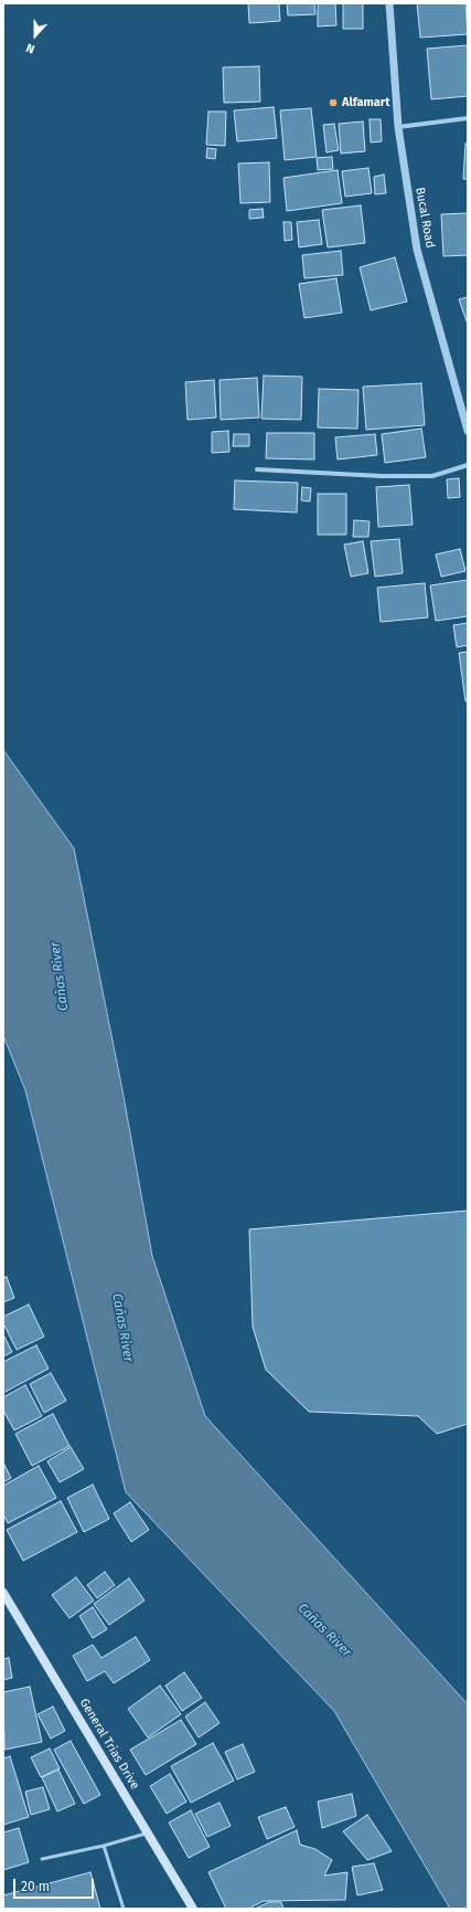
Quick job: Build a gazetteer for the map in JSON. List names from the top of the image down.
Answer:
{
  "streets": {
    "main road": ["General Trias Drive"],
    "street": ["Bucal Road"]
  },
  "water": ["Cañas River"],
  "places": ["Alfamart"],
  "scale_bar": "20 m",
  "north": "bottom"
}
